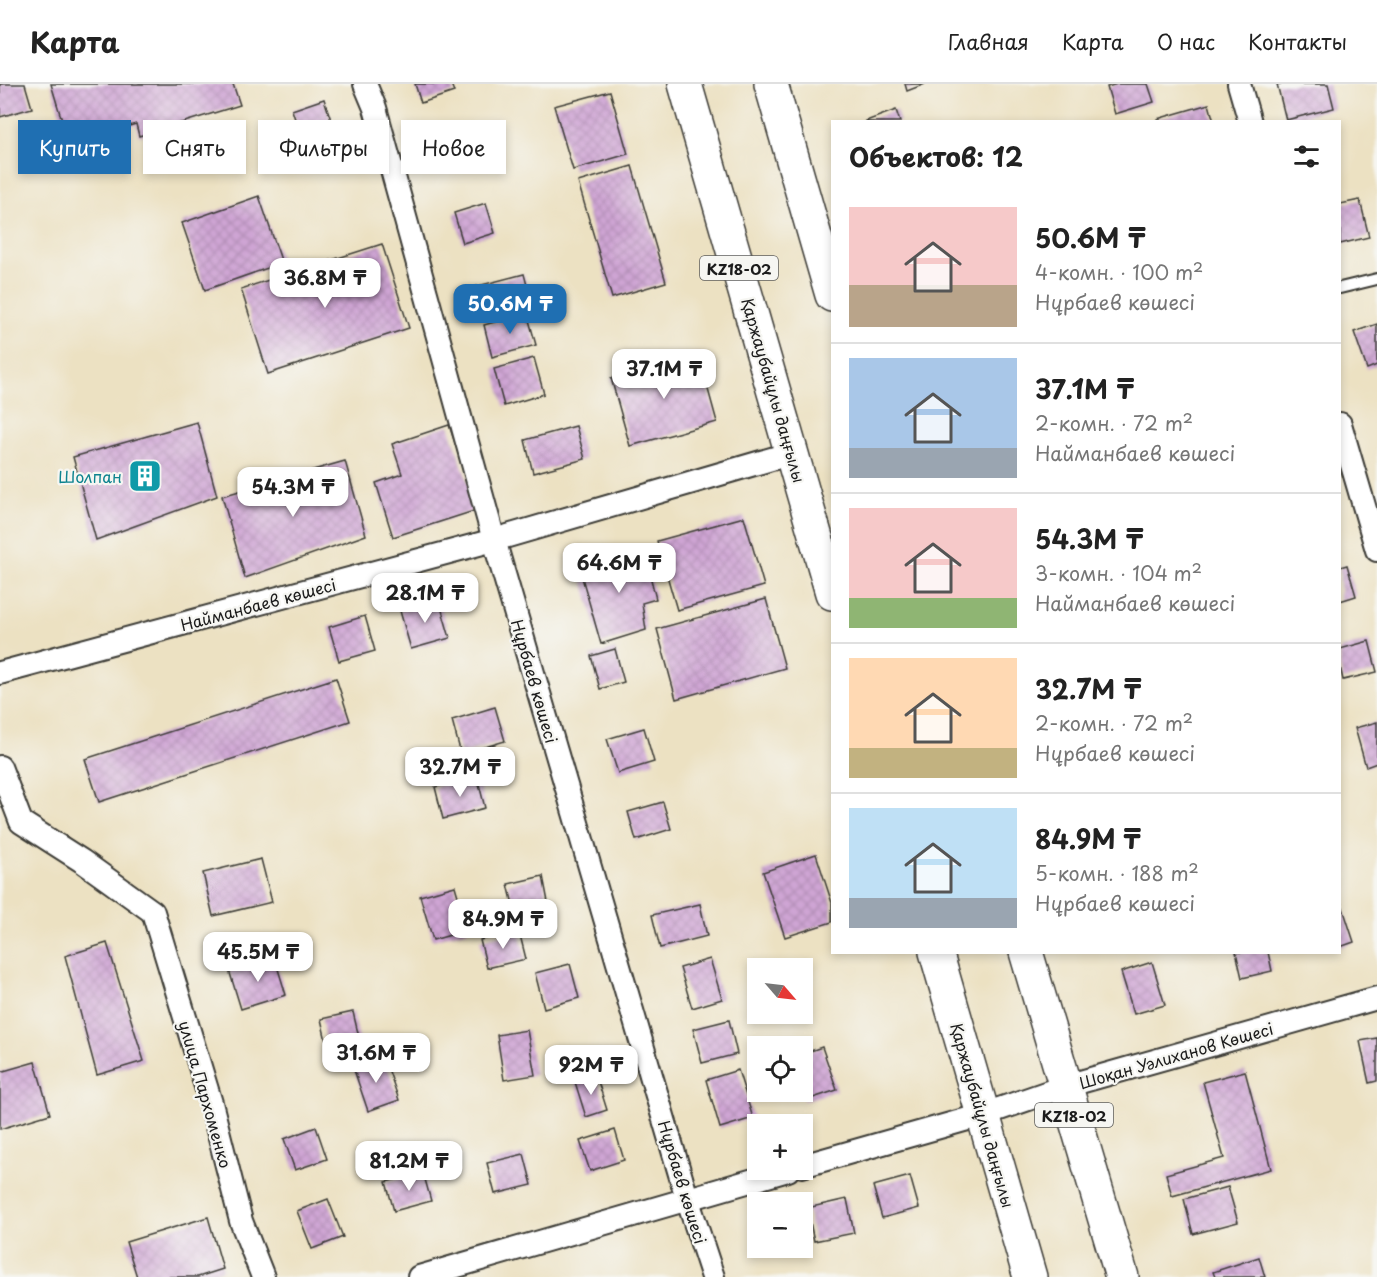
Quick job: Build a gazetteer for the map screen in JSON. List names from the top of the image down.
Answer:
{
  "streets": {
    "highway": ["KZ18-02", "Қаржаубайұлы даңғылы"],
    "street": [
      "Найманбаев көшесі",
      "Нұрбаев көшесі",
      "Шоқан Уәлиханов Көшесі",
      "улица Пархоменко"
    ]
  },
  "crossings": [
    ["KZ18-02", "Шоқан Уәлиханов Көшесі"],
    ["Қаржаубайұлы даңғылы", "Найманбаев көшесі"],
    ["Қаржаубайұлы даңғылы", "Шоқан Уәлиханов Көшесі"],
    ["Найманбаев көшесі", "Нұрбаев көшесі"]
  ],
  "places": {
    "building": ["Шолпан"]
  },
  "north": "bottom right",
  "page": {
    "header": "Карта",
    "nav": [
      "Главная",
      "Карта",
      "О нас",
      "Контакты"
    ],
    "chip": [
      "Купить",
      "Снять",
      "Фильтры",
      "Новое"
    ],
    "heading": "Объектов: 12",
    "list": [
      {
        "name": "50.6M ₸",
        "note": "4-комн. · 100 m² · Нұрбаев көшесі"
      },
      {
        "name": "37.1M ₸",
        "note": "2-комн. · 72 m² · Найманбаев көшесі"
      },
      {
        "name": "54.3M ₸",
        "note": "3-комн. · 104 m² · Найманбаев көшесі"
      },
      {
        "name": "32.7M ₸",
        "note": "2-комн. · 72 m² · Нұрбаев көшесі"
      },
      {
        "name": "84.9M ₸",
        "note": "5-комн. · 188 m² · Нұрбаев көшесі"
      }
    ],
    "price": [
      "36.8M ₸",
      "50.6M ₸",
      "37.1M ₸",
      "54.3M ₸",
      "64.6M ₸",
      "28.1M ₸",
      "32.7M ₸",
      "84.9M ₸",
      "45.5M ₸",
      "31.6M ₸",
      "92M ₸",
      "81.2M ₸"
    ],
    "map_buttons": ["+", "−"]
  }
}
